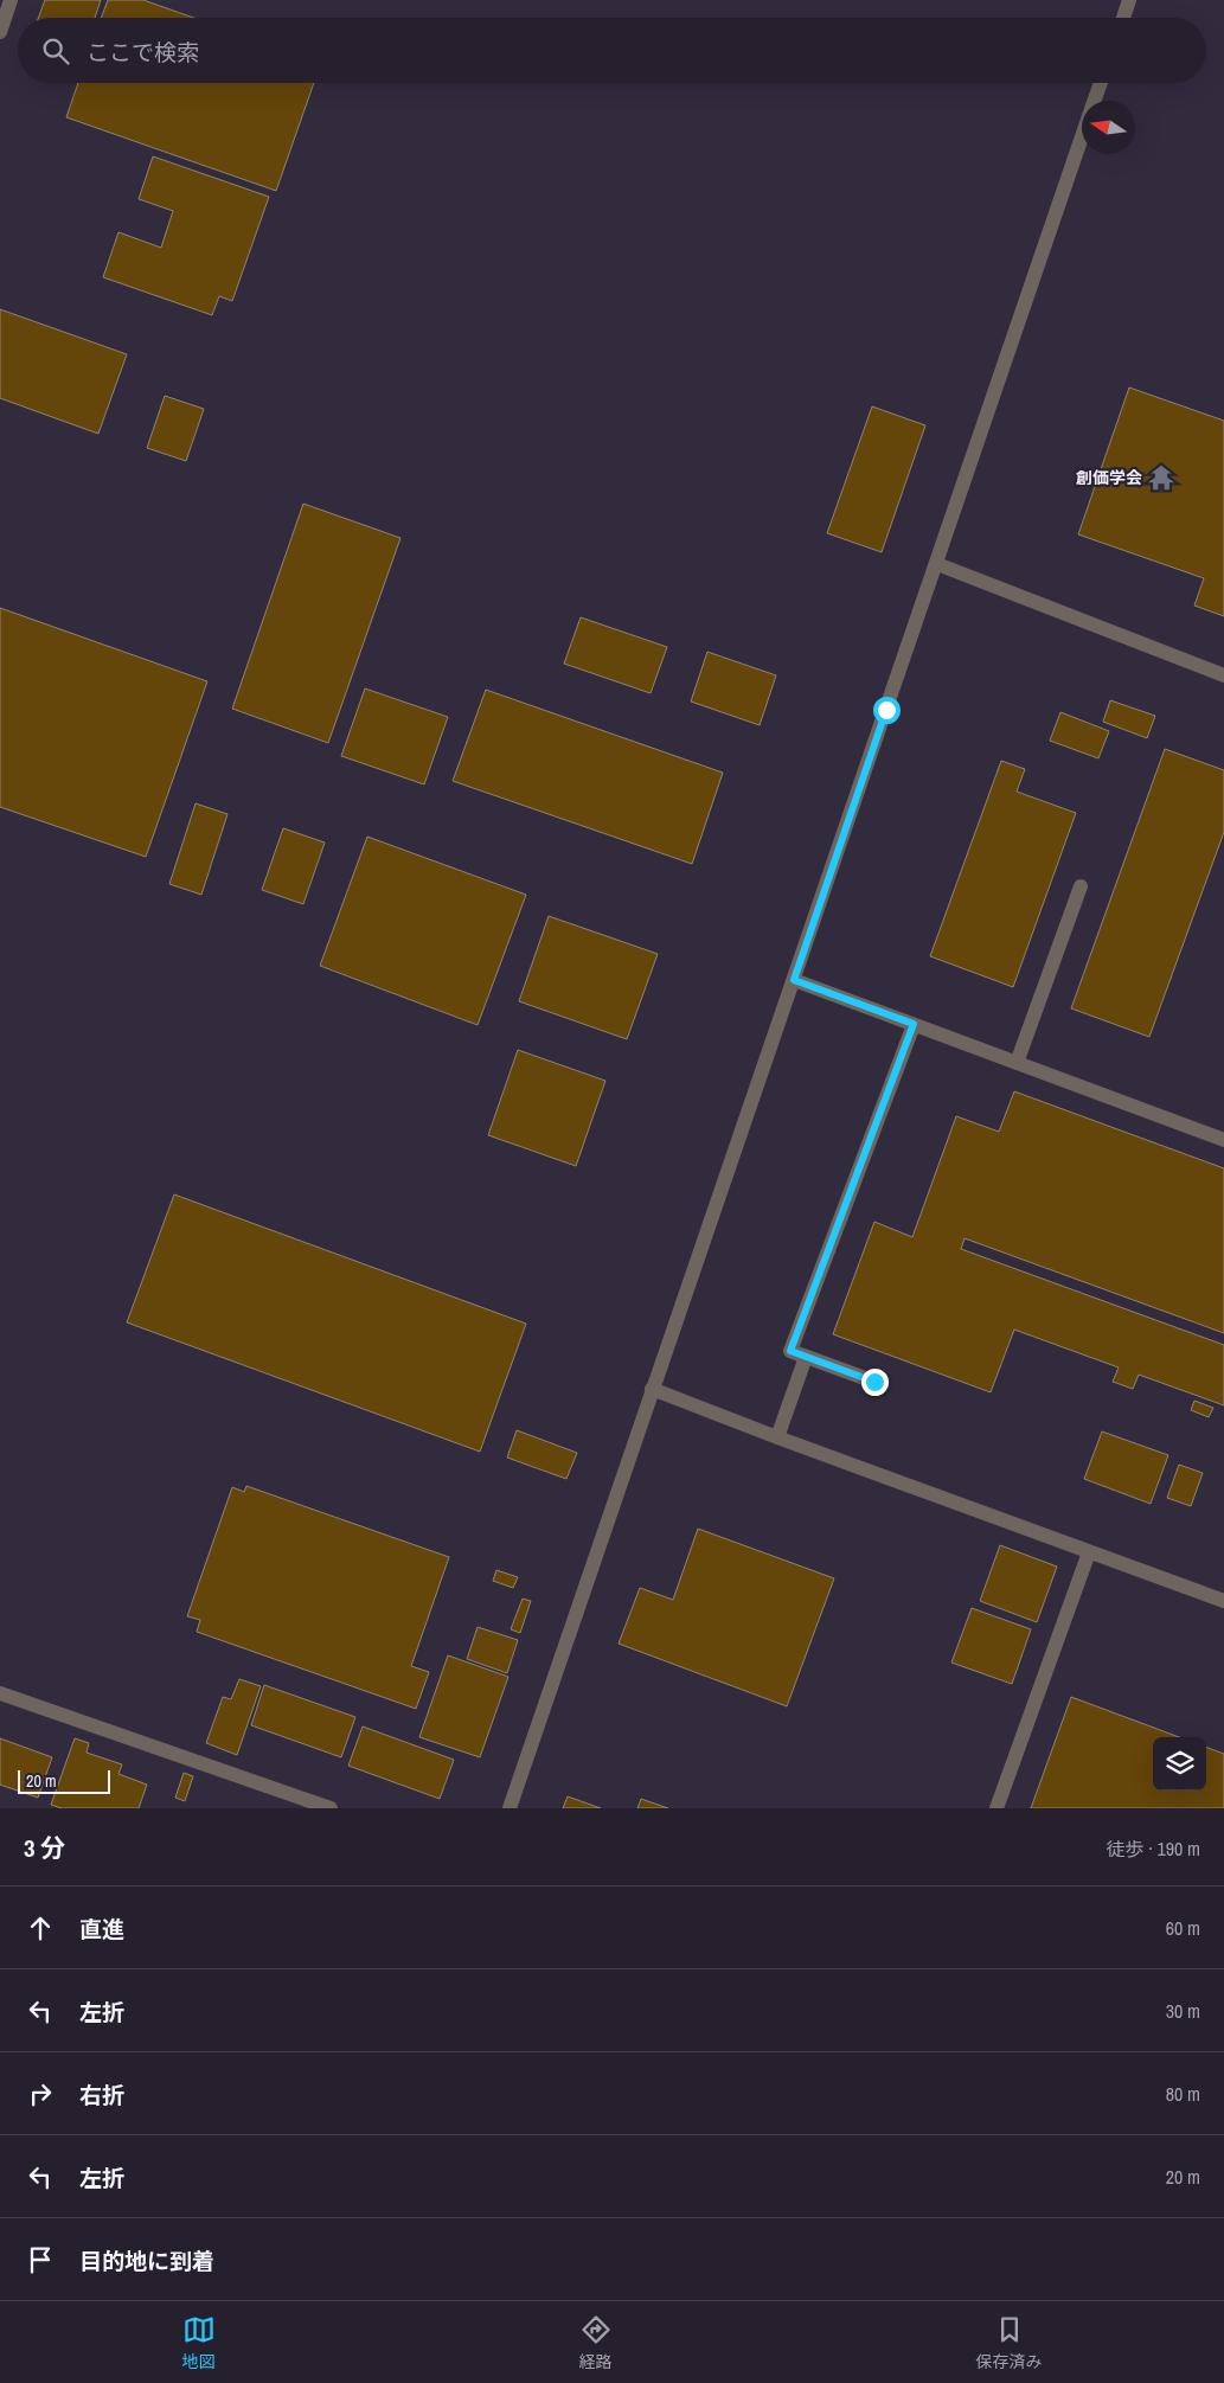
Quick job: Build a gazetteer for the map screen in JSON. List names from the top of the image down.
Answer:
{
  "places": {
    "temple": ["創価学会"]
  },
  "scale_bar": "20 m",
  "north": "left",
  "page": {
    "search": "ここで検索",
    "scale": "20 m",
    "heading": ["3 分", "徒歩 · 190 m"],
    "list": [
      ["直進", "60 m"],
      ["左折", "30 m"],
      ["右折", "80 m"],
      ["左折", "20 m"],
      "目的地に到着"
    ],
    "nav": ["地図", "経路", "保存済み"]
  }
}
